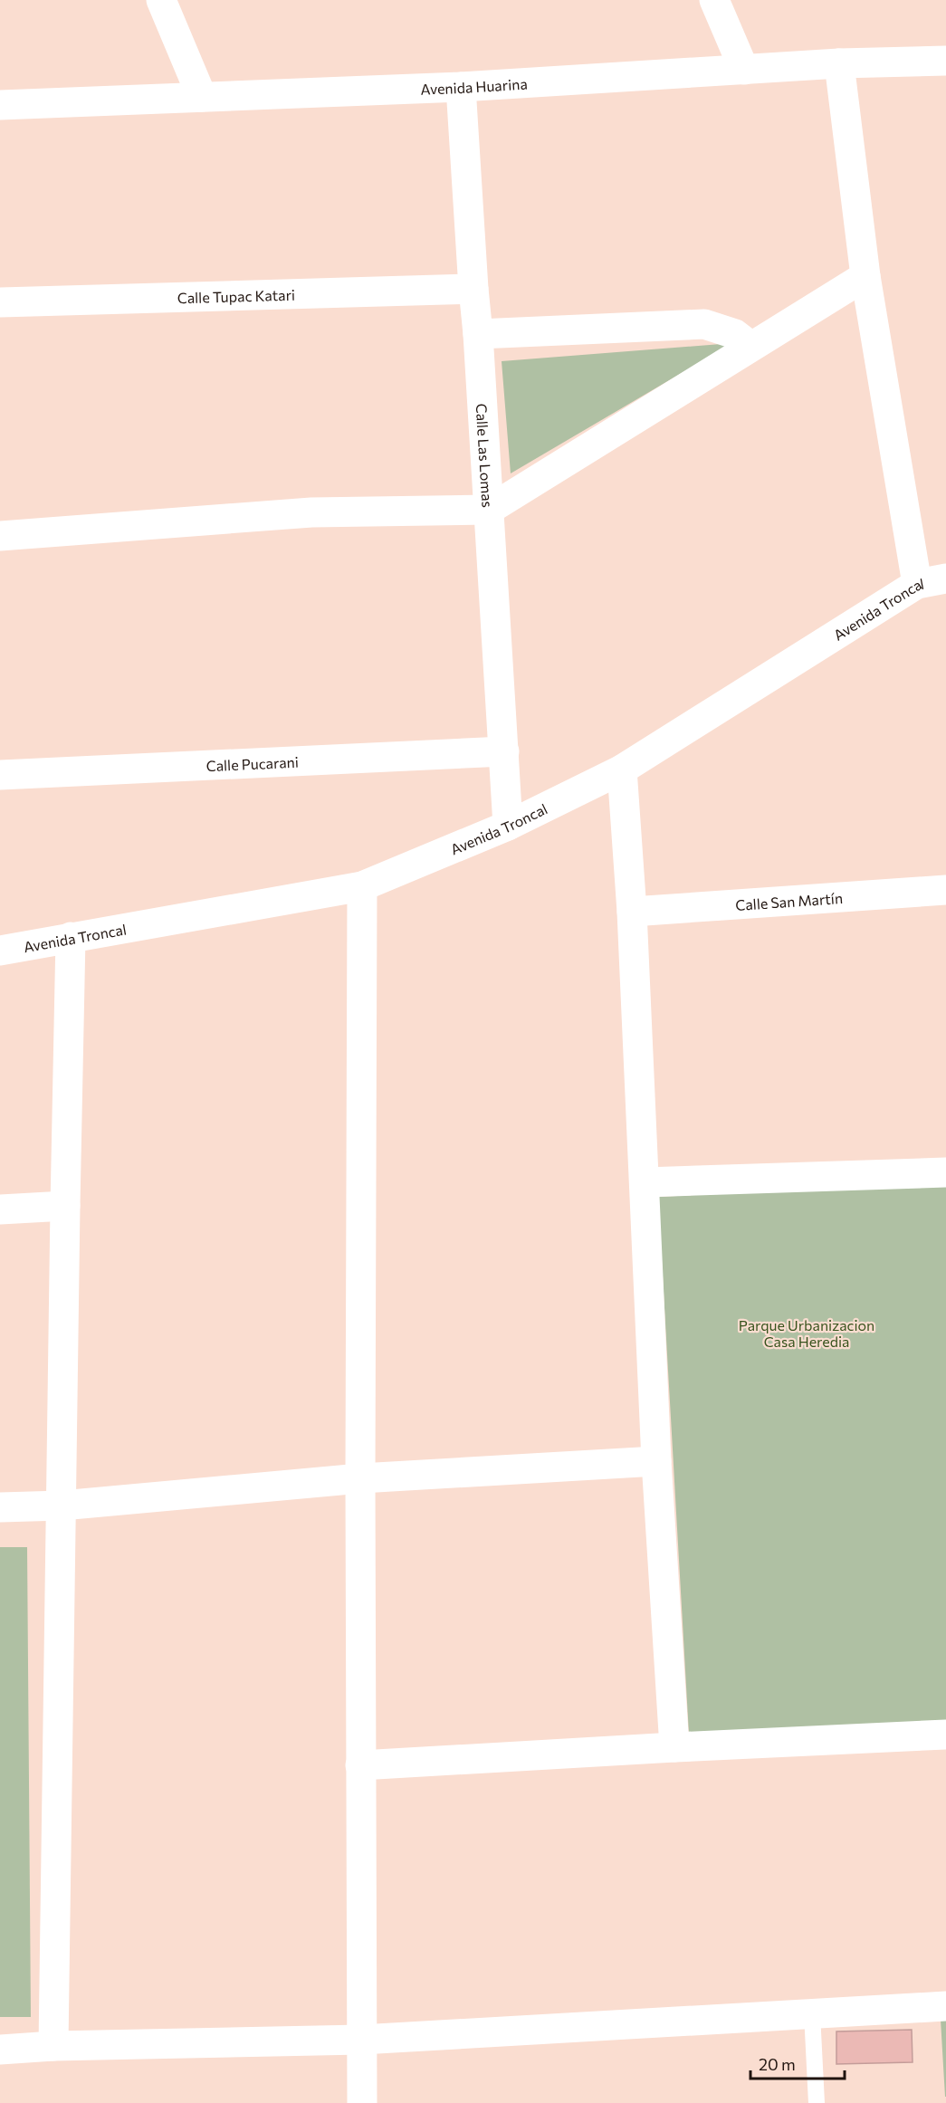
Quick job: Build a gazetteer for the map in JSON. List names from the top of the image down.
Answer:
{
  "streets": {
    "street": [
      "Avenida Huarina",
      "Calle Tupac Katari",
      "Calle Las Lomas",
      "Avenida Troncal",
      "Calle Pucarani",
      "Calle San Martín"
    ]
  },
  "crossings": [
    ["Avenida Huarina", "Calle Las Lomas"],
    ["Calle Tupac Katari", "Calle Las Lomas"],
    ["Calle Las Lomas", "Avenida Troncal"],
    ["Calle Las Lomas", "Calle Pucarani"]
  ],
  "parks": ["Parque Urbanizacion Casa Heredia"],
  "scale_bar": "20 m"
}
